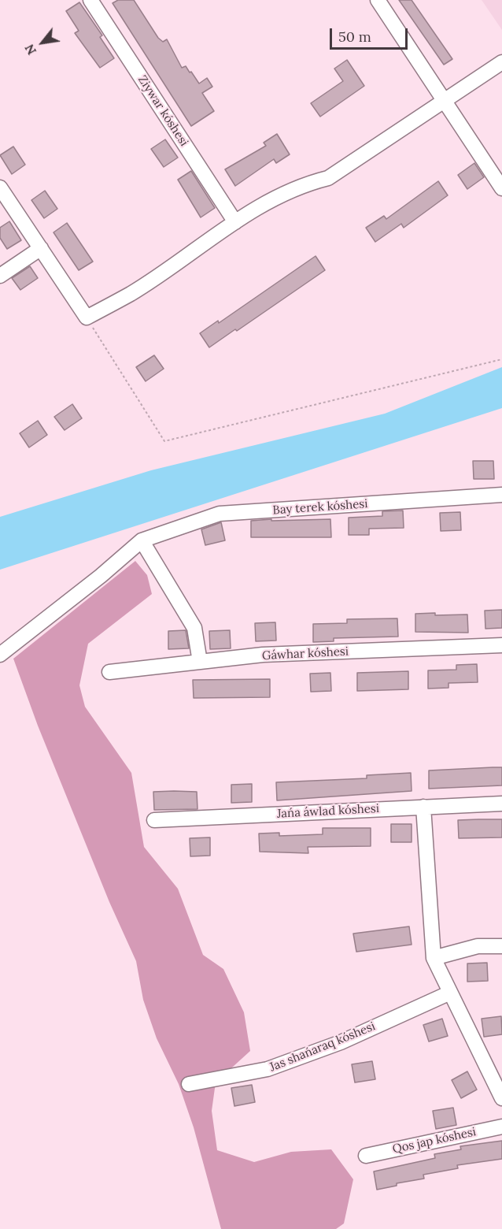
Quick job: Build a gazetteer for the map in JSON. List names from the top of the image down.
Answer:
{
  "streets": {
    "street": [
      "Ziywar kóshesi",
      "Bay terek kóshesi",
      "Gáwhar kóshesi",
      "Jańa áwlad kóshesi",
      "Jas shańaraq kóshesi",
      "Qos jap kóshesi"
    ]
  },
  "scale_bar": "50 m",
  "north": "bottom left"
}
